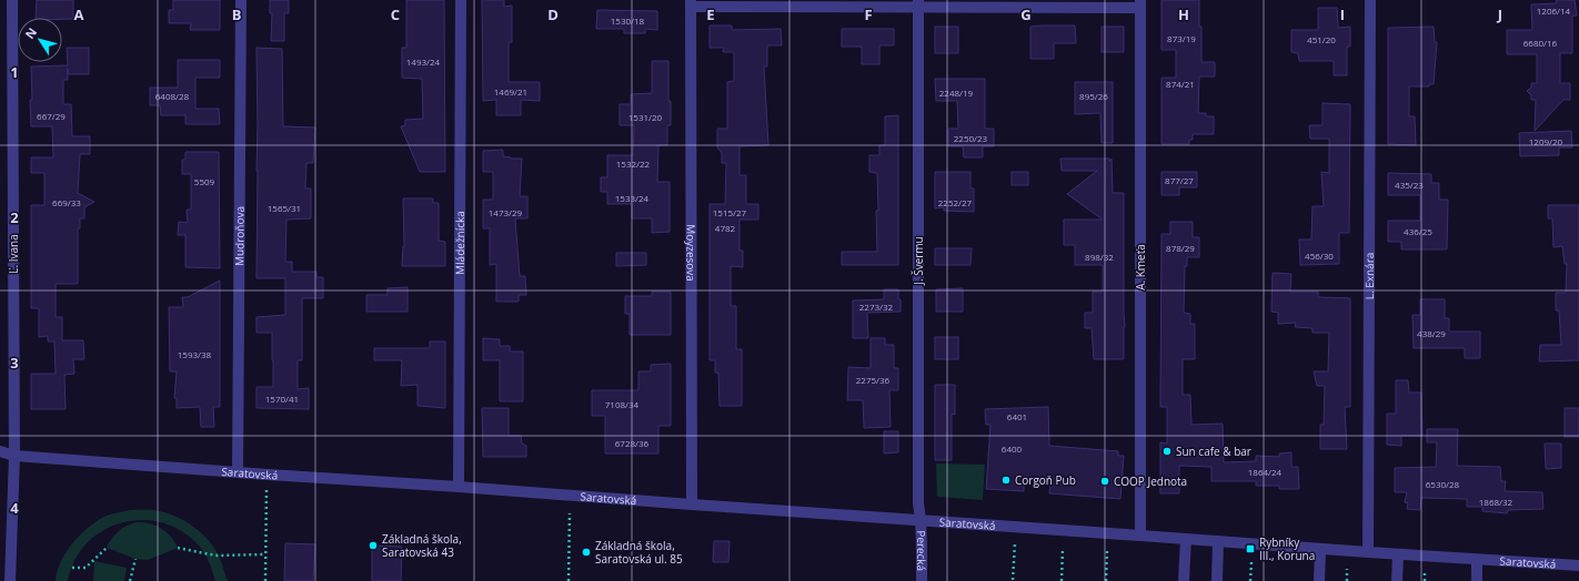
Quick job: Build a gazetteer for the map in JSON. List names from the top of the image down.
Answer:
{
  "streets": {
    "street": [
      "Mudroňova",
      "Mládežnícka",
      "Moyzesova",
      "Ľ. Ivana",
      "J. Švermu",
      "A. Kmeťa",
      "L. Exnára",
      "Saratovská",
      "Perecká"
    ]
  },
  "crossings": [
    ["Mudroňova", "Saratovská"],
    ["Mládežnícka", "Saratovská"],
    ["Moyzesova", "Saratovská"],
    ["Ľ. Ivana", "Saratovská"],
    ["J. Švermu", "Saratovská"],
    ["J. Švermu", "Perecká"],
    ["A. Kmeťa", "Saratovská"],
    ["L. Exnára", "Saratovská"],
    ["Saratovská", "Perecká"]
  ],
  "places": {
    "other": [
      "Sun cafe & bar",
      "Corgoň Pub",
      "COOP Jednota",
      "Základná škola, Saratovská 43",
      "Základná škola, Saratovská ul. 85"
    ],
    "transit": ["Rybníky III., Koruna"]
  },
  "house_numbers": [
    "1206/14",
    "1530/18",
    "873/19",
    "451/20",
    "6680/16",
    "1493/24",
    "874/21",
    "1469/21",
    "2248/19",
    "6408/28",
    "895/26",
    "667/29",
    "1531/20",
    "2250/23",
    "1209/20",
    "1532/22",
    "877/27",
    "5509",
    "435/23",
    "1533/24",
    "669/33",
    "2252/27",
    "1565/31",
    "1473/29",
    "1515/27",
    "4782",
    "436/25",
    "878/29",
    "456/30",
    "898/32",
    "2273/32",
    "438/29",
    "1593/38",
    "2275/36",
    "1570/41",
    "7108/34",
    "6401",
    "6728/36",
    "6400",
    "1864/24",
    "6530/28",
    "1868/32"
  ],
  "north": "top left",
  "grid": {
    "columns": [
      "A",
      "B",
      "C",
      "D",
      "E",
      "F",
      "G",
      "H",
      "I",
      "J"
    ],
    "rows": [
      "1",
      "2",
      "3",
      "4"
    ]
  }
}
